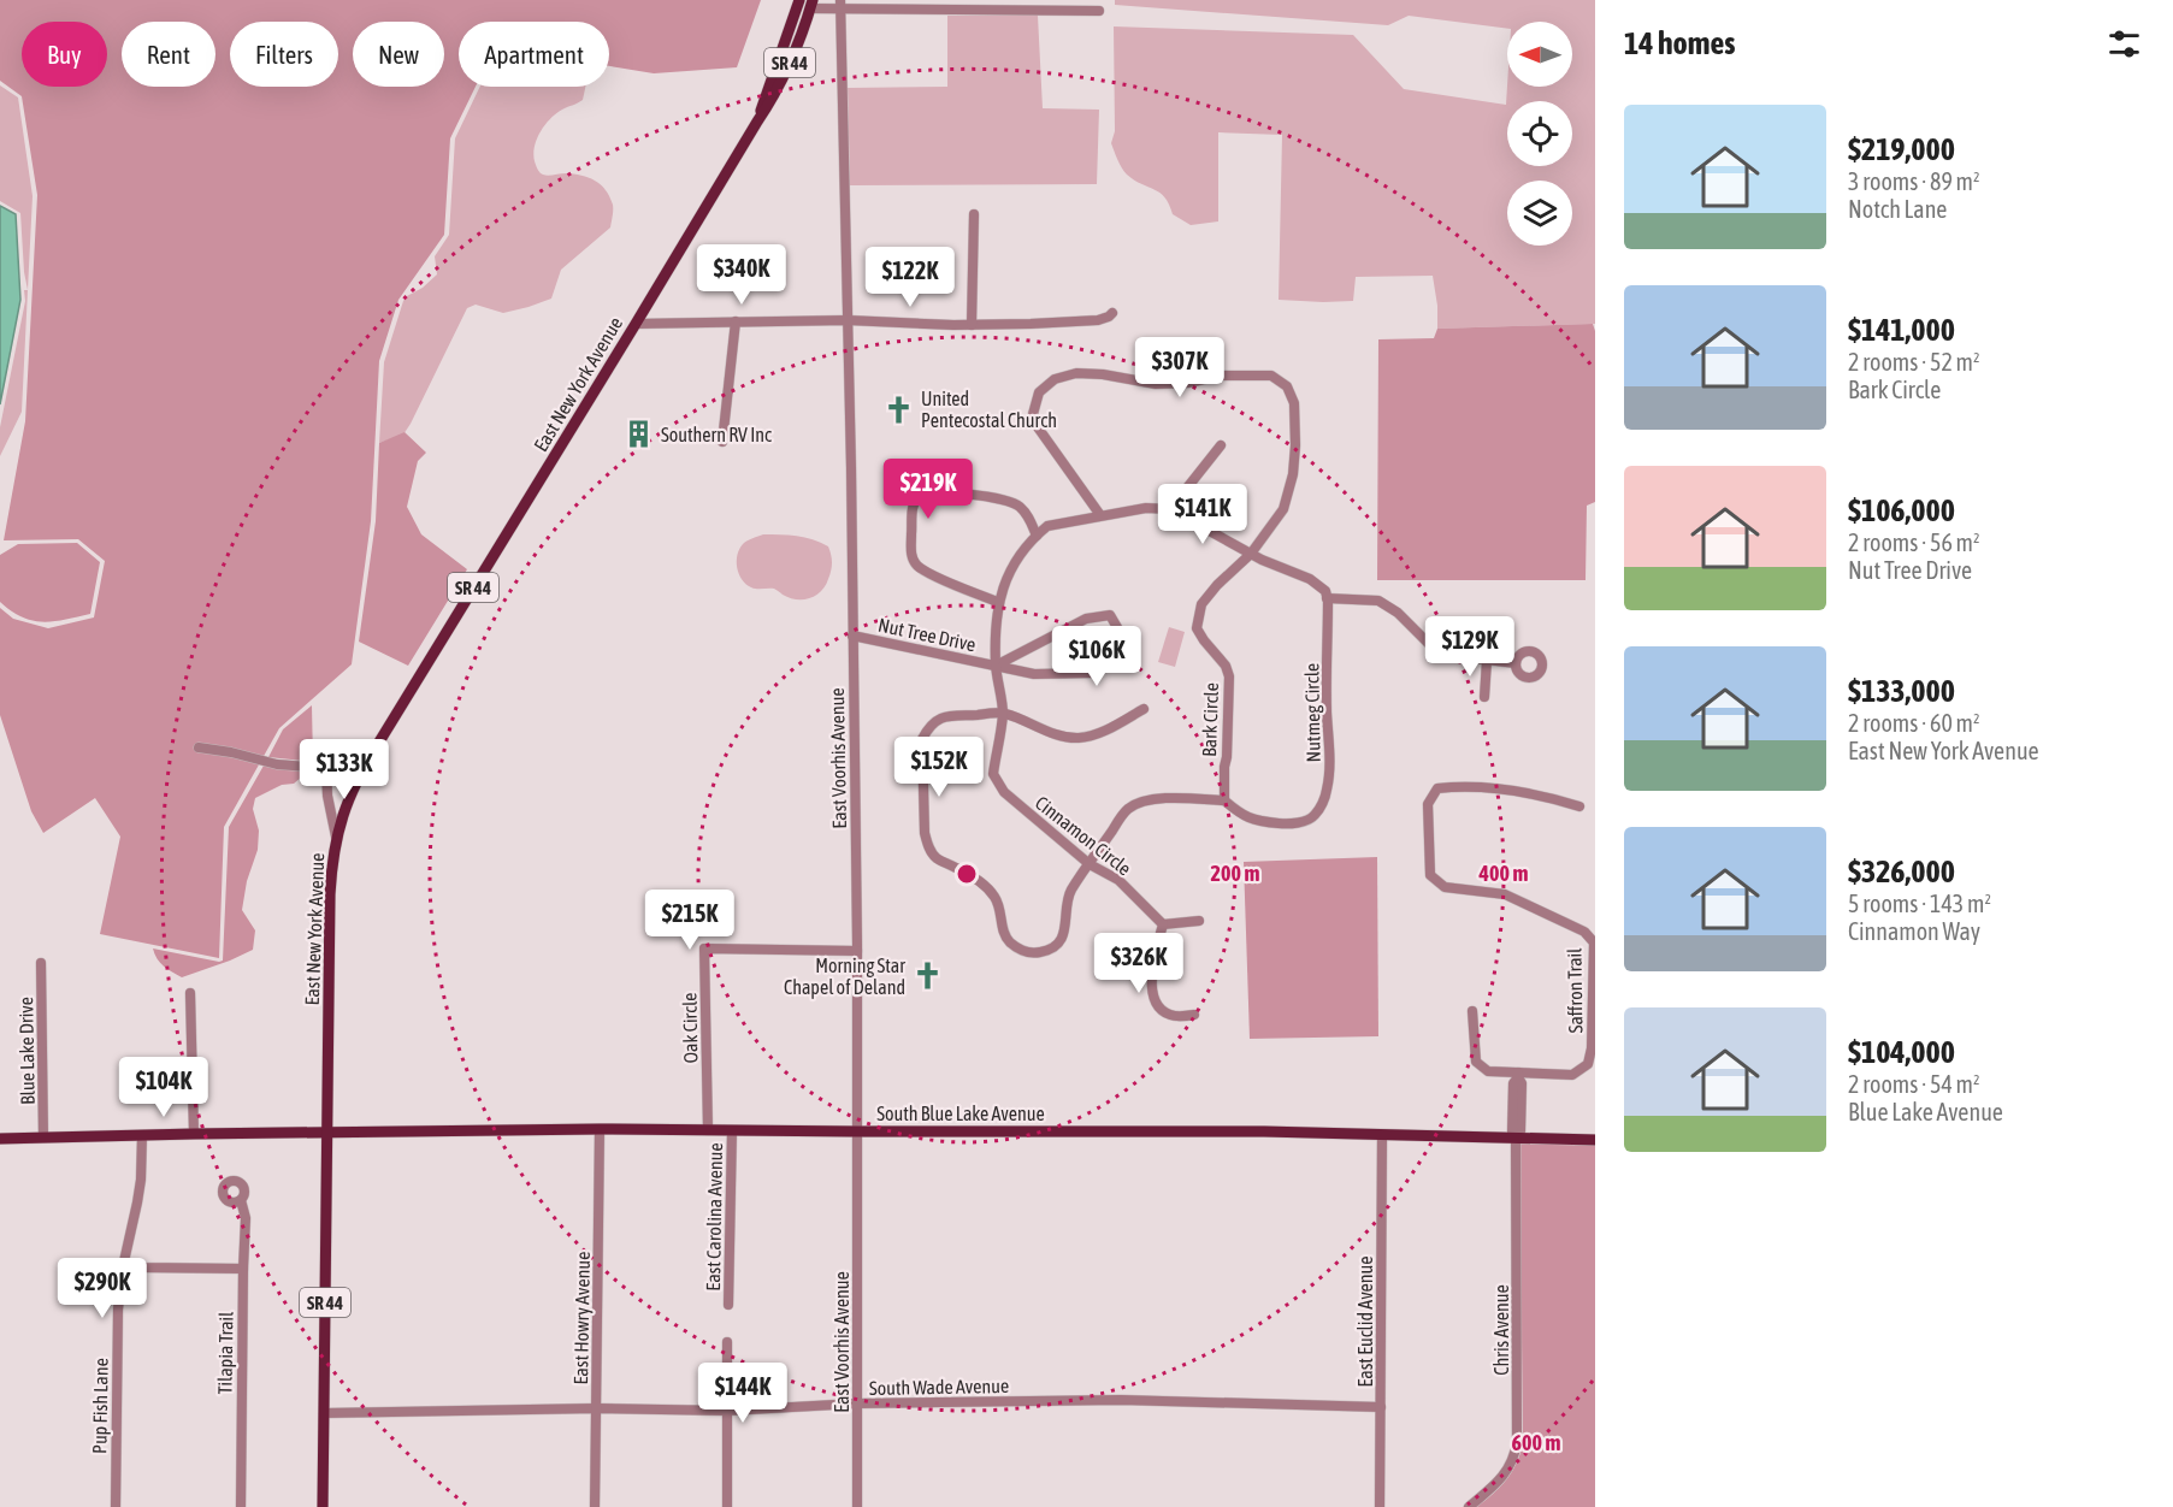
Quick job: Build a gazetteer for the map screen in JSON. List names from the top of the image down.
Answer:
{
  "streets": {
    "main road": ["SR 44", "East New York Avenue", "South Blue Lake Avenue"],
    "street": [
      "Nut Tree Drive",
      "Nutmeg Circle",
      "Bark Circle",
      "East Voorhis Avenue",
      "Cinnamon Circle",
      "Saffron Trail",
      "Oak Circle",
      "Blue Lake Drive",
      "East Carolina Avenue",
      "East Howry Avenue",
      "East Euclid Avenue",
      "Chris Avenue",
      "Tilapia Trail",
      "South Wade Avenue",
      "Pup Fish Lane"
    ]
  },
  "crossings": [
    ["East New York Avenue", "South Blue Lake Avenue"],
    ["East New York Avenue", "South Wade Avenue"],
    ["Nut Tree Drive", "East Voorhis Avenue"],
    ["Nut Tree Drive", "Cinnamon Circle"],
    ["Nutmeg Circle", "Bark Circle"],
    ["Bark Circle", "Cinnamon Circle"],
    ["East Voorhis Avenue", "Oak Circle"],
    ["East Voorhis Avenue", "South Blue Lake Avenue"],
    ["East Voorhis Avenue", "South Wade Avenue"],
    ["Saffron Trail", "Chris Avenue"],
    ["Oak Circle", "South Blue Lake Avenue"],
    ["Blue Lake Drive", "South Blue Lake Avenue"],
    ["South Blue Lake Avenue", "East Carolina Avenue"],
    ["South Blue Lake Avenue", "East Howry Avenue"],
    ["South Blue Lake Avenue", "East Euclid Avenue"],
    ["South Blue Lake Avenue", "Chris Avenue"],
    ["South Blue Lake Avenue", "Pup Fish Lane"],
    ["East Howry Avenue", "South Wade Avenue"],
    ["East Euclid Avenue", "South Wade Avenue"]
  ],
  "places": {
    "church": ["United Pentecostal Church", "Morning Star Chapel of Deland"],
    "building": ["Southern RV Inc"]
  },
  "north": "left",
  "page": {
    "heading": "14 homes",
    "chip": [
      "Buy",
      "Rent",
      "Filters",
      "New",
      "Apartment"
    ],
    "list": [
      {
        "name": "$219,000",
        "note": "3 rooms · 89 m² · Notch Lane"
      },
      {
        "name": "$141,000",
        "note": "2 rooms · 52 m² · Bark Circle"
      },
      {
        "name": "$106,000",
        "note": "2 rooms · 56 m² · Nut Tree Drive"
      },
      {
        "name": "$133,000",
        "note": "2 rooms · 60 m² · East New York Avenue"
      },
      {
        "name": "$326,000",
        "note": "5 rooms · 143 m² · Cinnamon Way"
      },
      {
        "name": "$104,000",
        "note": "2 rooms · 54 m² · Blue Lake Avenue"
      }
    ],
    "price": [
      "$340K",
      "$122K",
      "$307K",
      "$219K",
      "$141K",
      "$129K",
      "$106K",
      "$152K",
      "$133K",
      "$215K",
      "$326K",
      "$104K",
      "$290K",
      "$144K"
    ]
  },
  "rings": ["200 m", "400 m", "600 m"]
}
